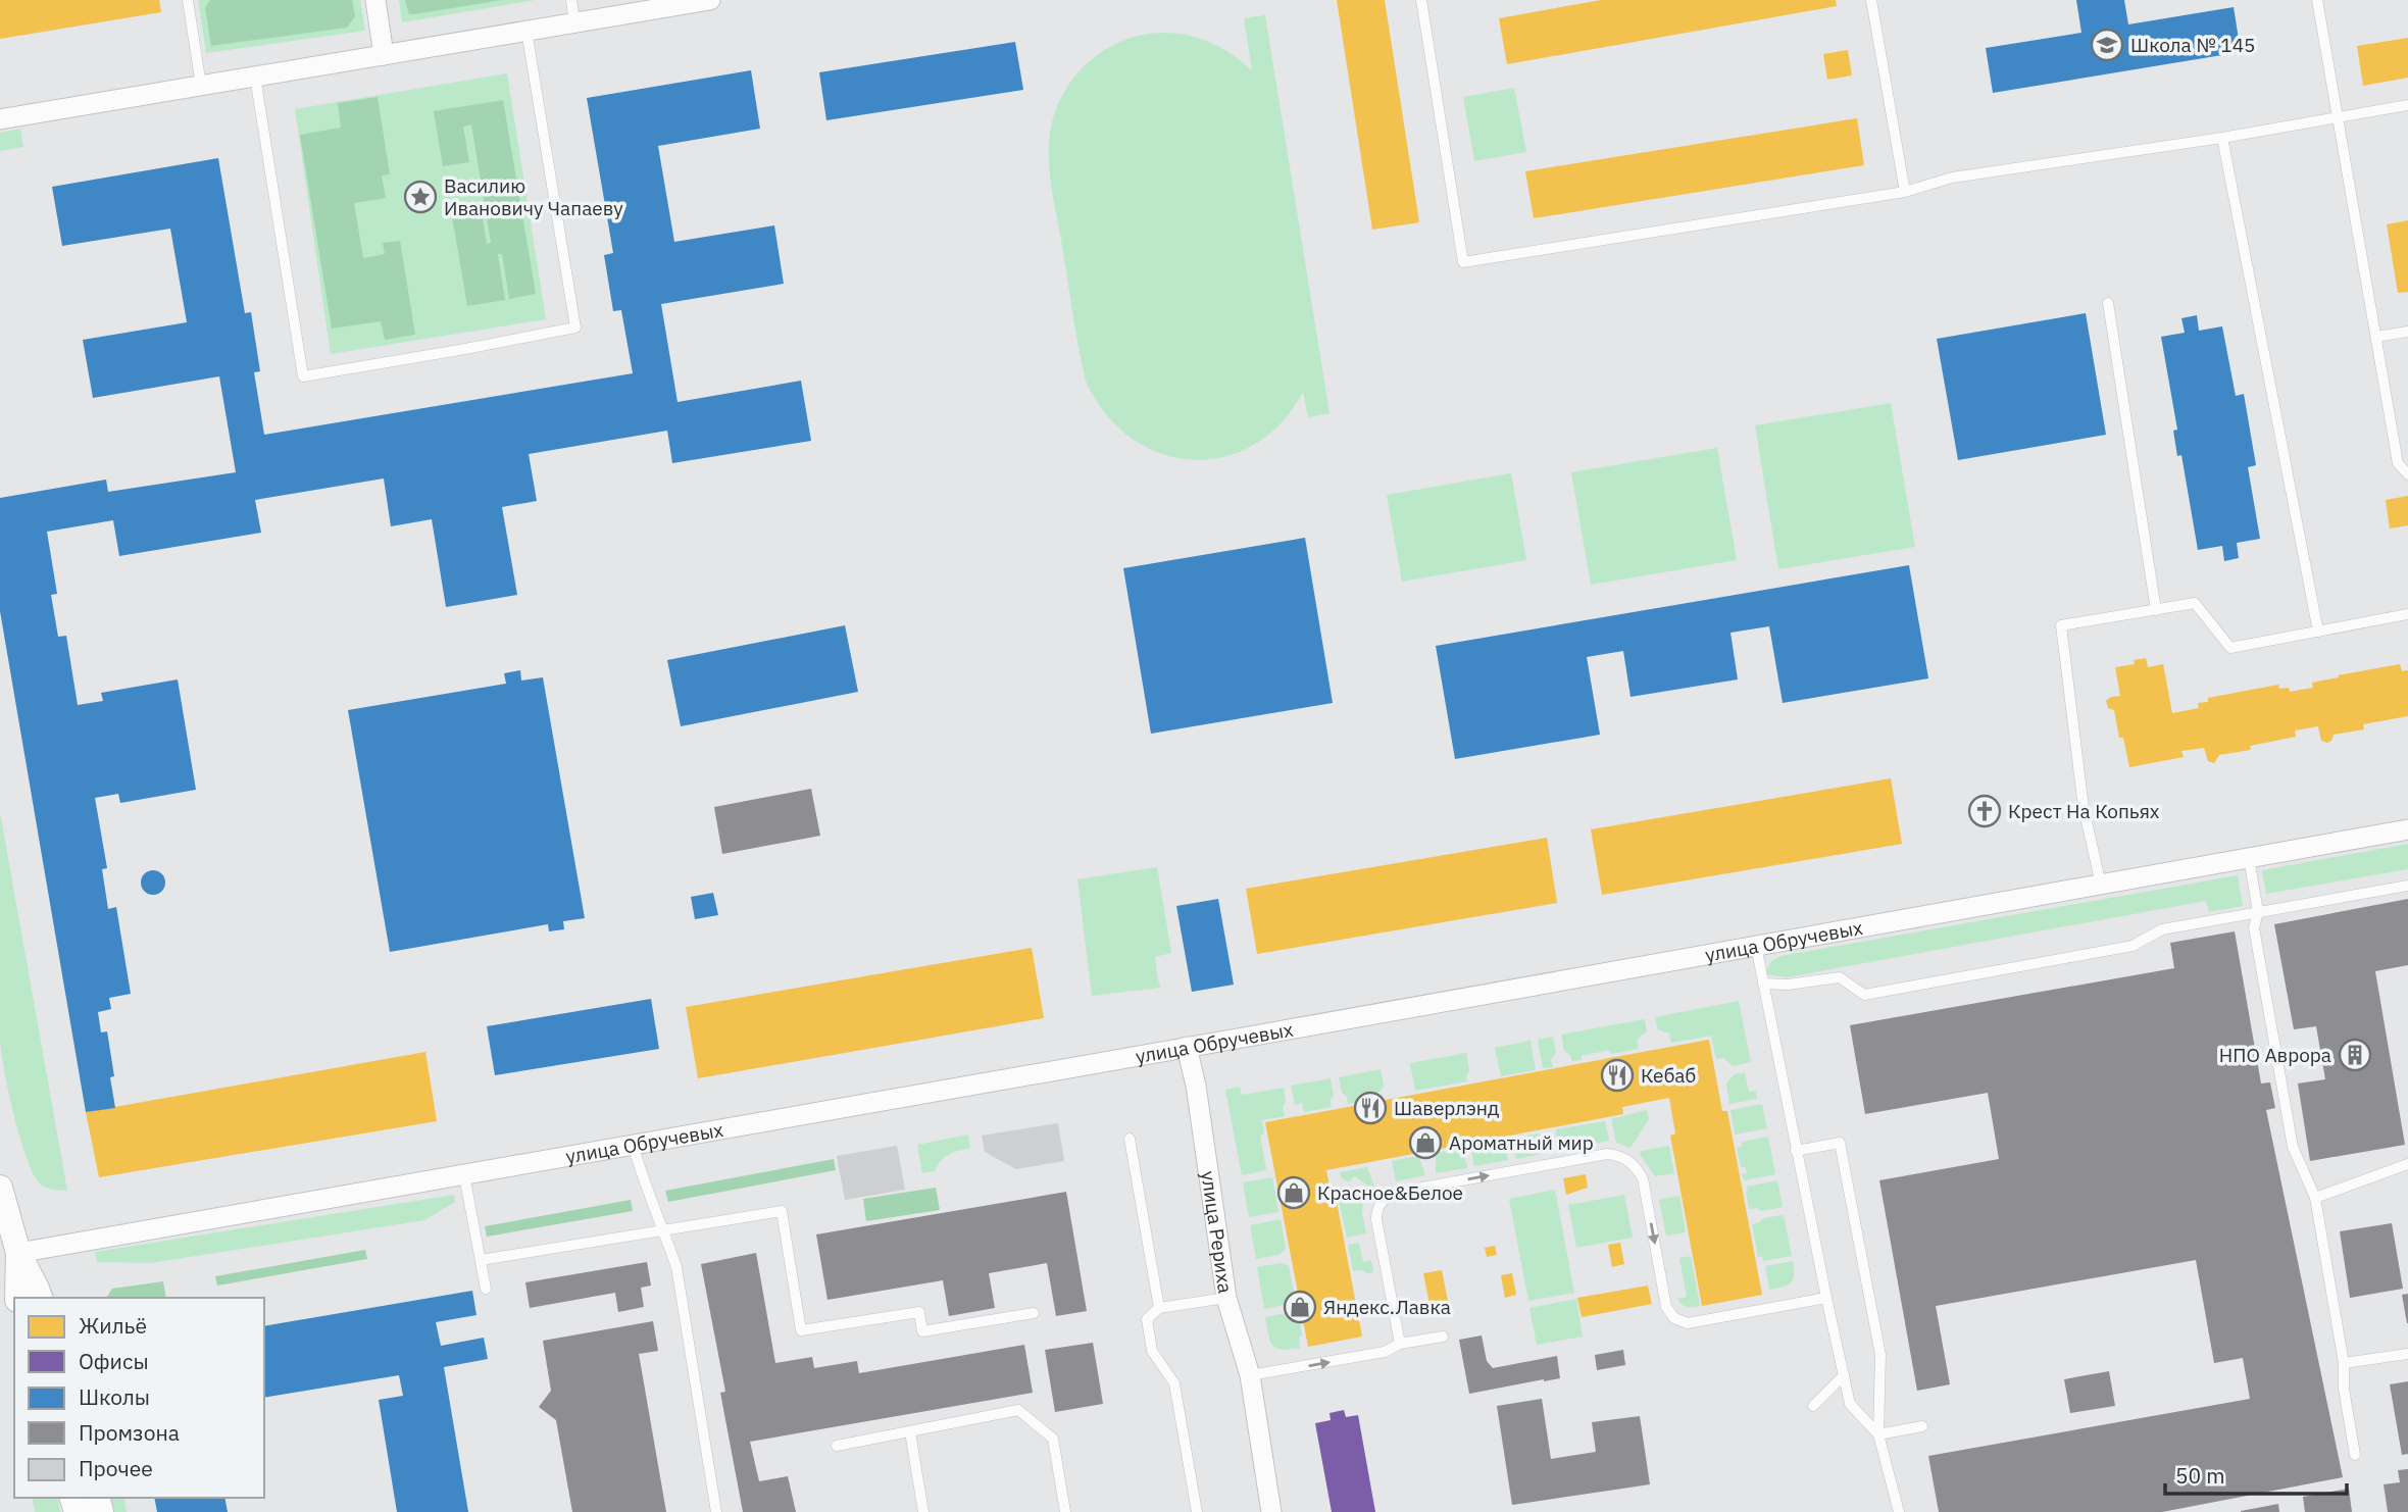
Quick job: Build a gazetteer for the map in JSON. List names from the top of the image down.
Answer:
{
  "streets": {
    "street": ["улица Обручевых", "улица Рериха"]
  },
  "crossings": [
    ["улица Обручевых", "улица Рериха"]
  ],
  "places": {
    "school or university": ["Школа № 145"],
    "place": ["Василию Ивановичу Чапаеву"],
    "church": ["Крест На Копьях"],
    "building": ["НПО Аврора"],
    "restaurant": ["Кебаб", "Шаверлэнд"],
    "shop": ["Ароматный мир", "Красное&Белое", "Яндекс.Лавка"]
  },
  "legend": [
    "Жильё",
    "Офисы",
    "Школы",
    "Промзона",
    "Прочее"
  ],
  "scale_bar": "50 m"
}
